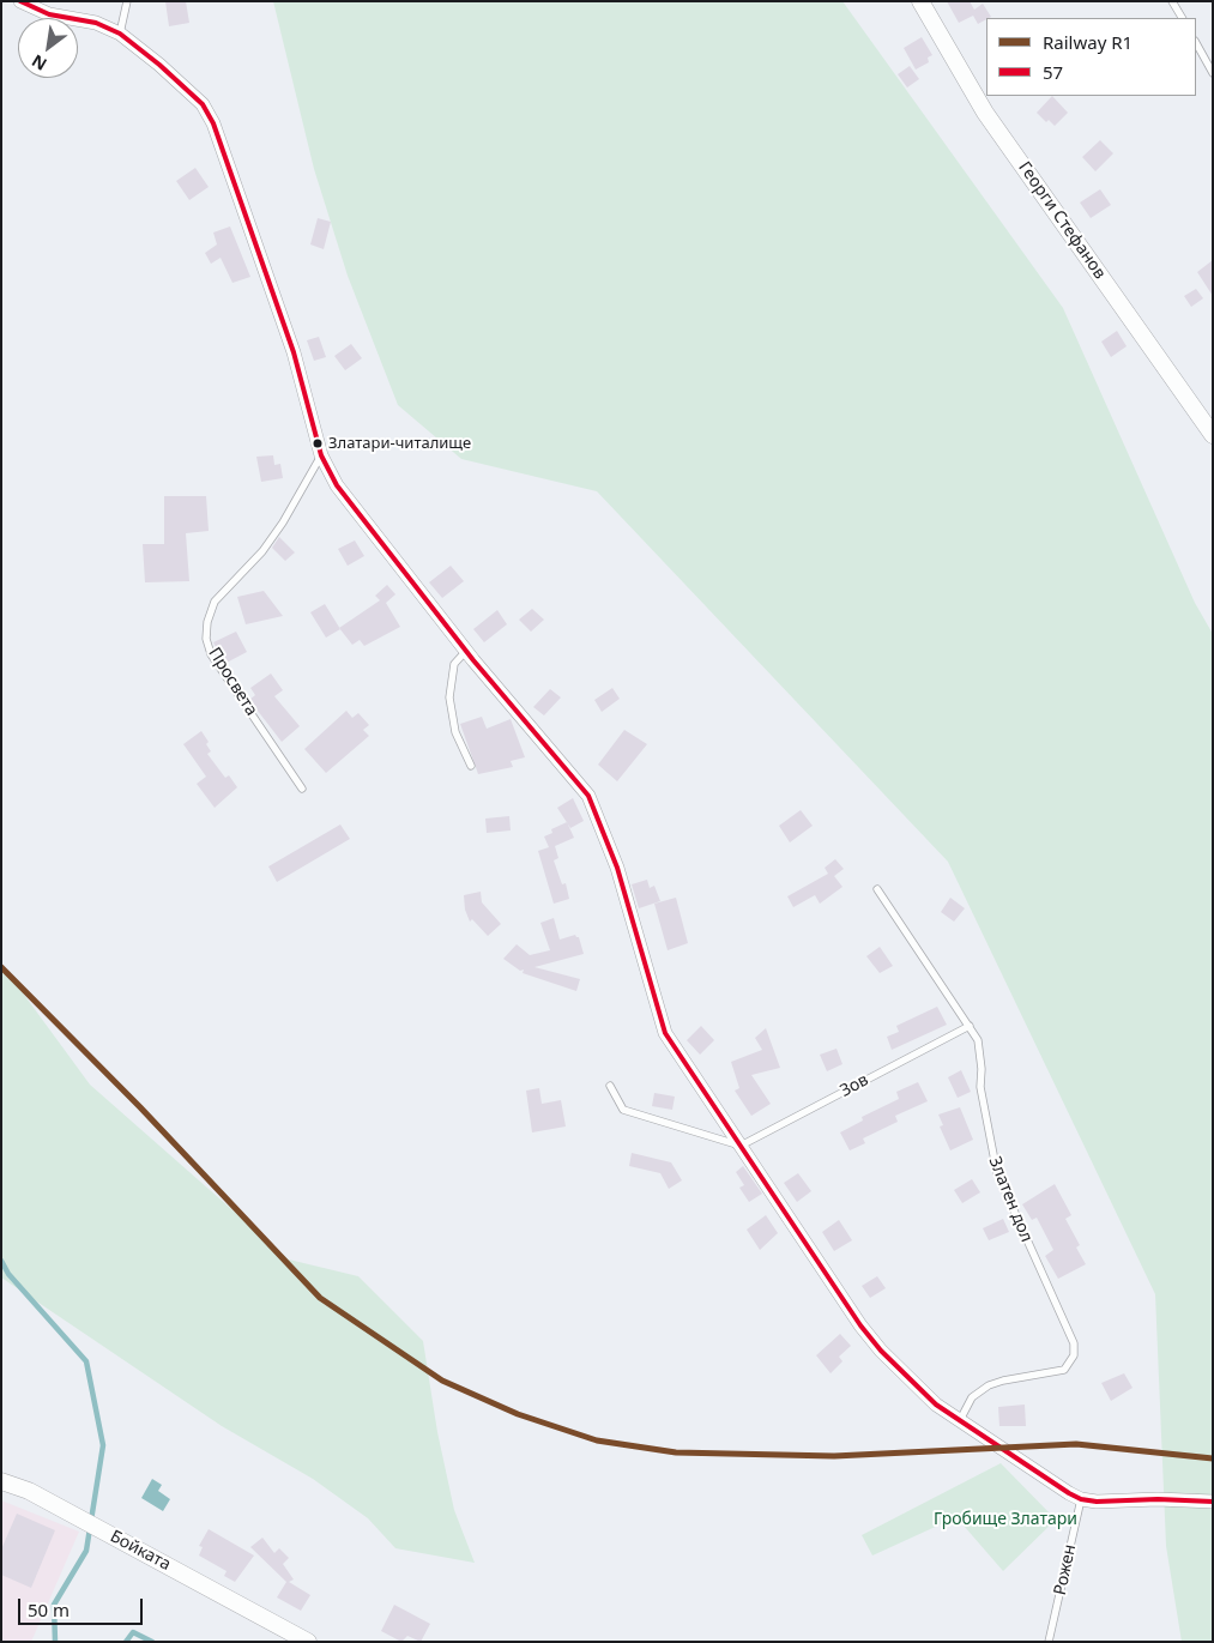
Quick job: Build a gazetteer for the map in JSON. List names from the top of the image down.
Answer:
{
  "streets": {
    "street": ["Георги Стефанов", "Бойката"],
    "lane": [
      "Просвета",
      "Зов",
      "Златен дол",
      "Рожен"
    ]
  },
  "crossings": [
    ["Зов", "Златен дол"]
  ],
  "parks": ["Гробище Златари"],
  "places": ["Златари-читалище"],
  "lines": ["transit line 57", "rail line R1"],
  "legend": ["Railway R1", "57"],
  "scale_bar": "50 m",
  "north": "bottom left"
}
